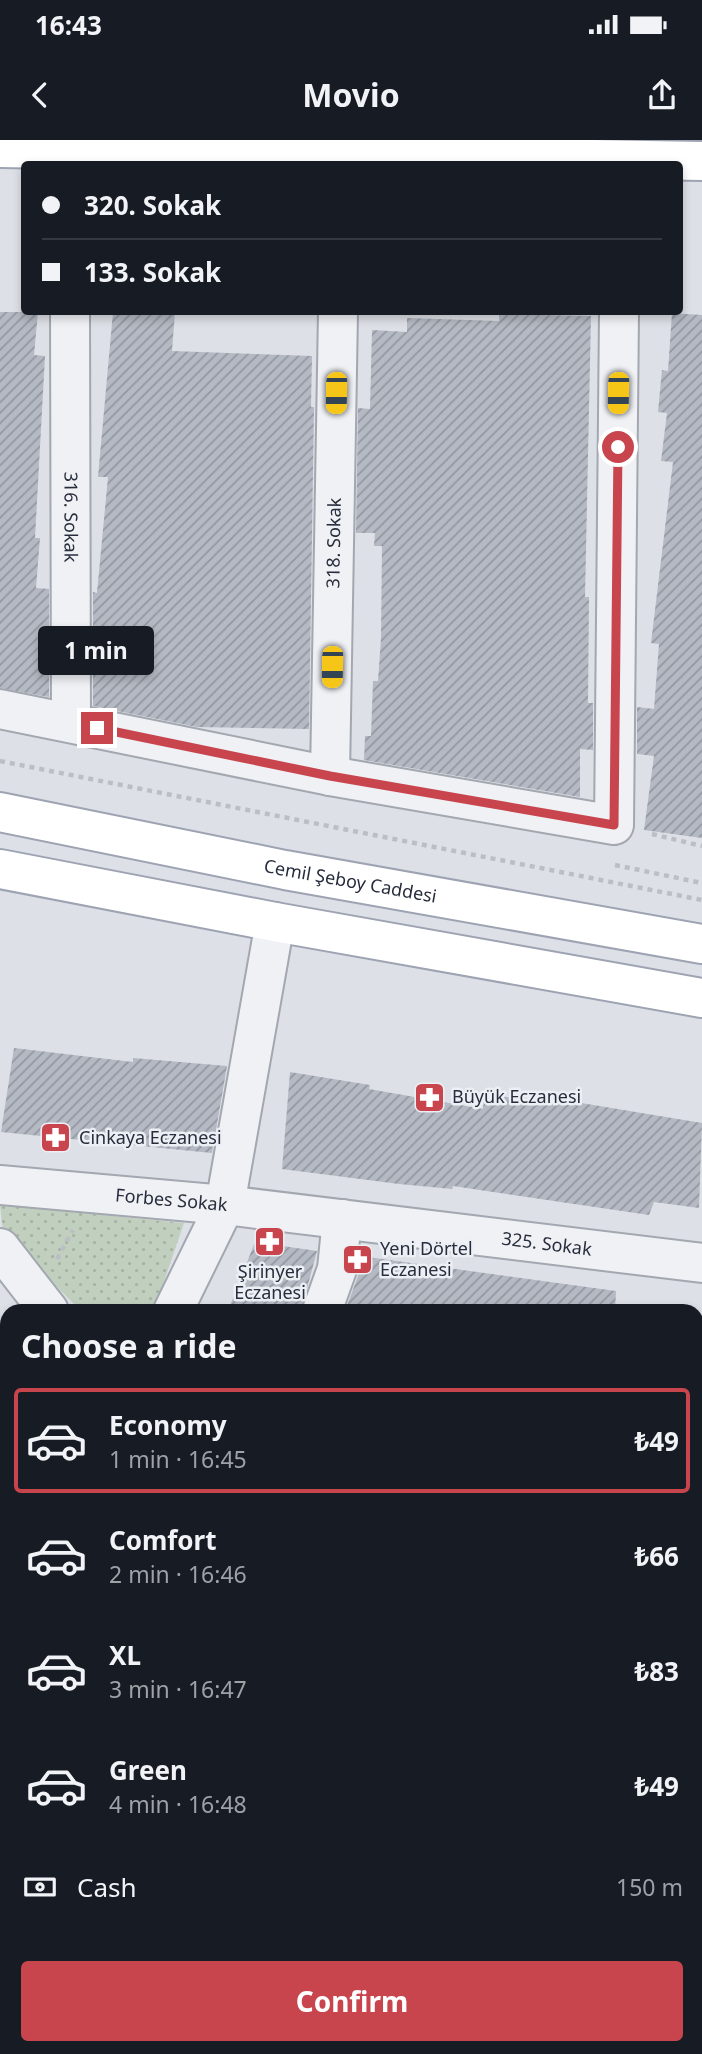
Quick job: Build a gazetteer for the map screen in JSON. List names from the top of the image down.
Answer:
{
  "streets": {
    "main road": ["Cemil Şeboy Caddesi"],
    "street": [
      "316. Sokak",
      "318. Sokak",
      "Forbes Sokak",
      "325. Sokak"
    ]
  },
  "crossings": [
    ["Forbes Sokak", "325. Sokak"]
  ],
  "places": {
    "pharmacy": [
      "Büyük Eczanesi",
      "Cinkaya Eczanesi",
      "Şirinyer Eczanesi",
      "Yeni Dörtel Eczanesi"
    ]
  },
  "page": {
    "status": "16:43",
    "header": "Movio",
    "banner": ["320. Sokak", "133. Sokak"],
    "bubble": "1 min",
    "heading": "Choose a ride",
    "list": [
      {
        "name": "Economy",
        "note": "1 min · 16:45",
        "value": "₺49"
      },
      {
        "name": "Comfort",
        "note": "2 min · 16:46",
        "value": "₺66"
      },
      {
        "name": "XL",
        "note": "3 min · 16:47",
        "value": "₺83"
      },
      {
        "name": "Green",
        "note": "4 min · 16:48",
        "value": "₺49"
      }
    ],
    "pay": ["Cash", "150 m"],
    "buttons": "Confirm"
  }
}
